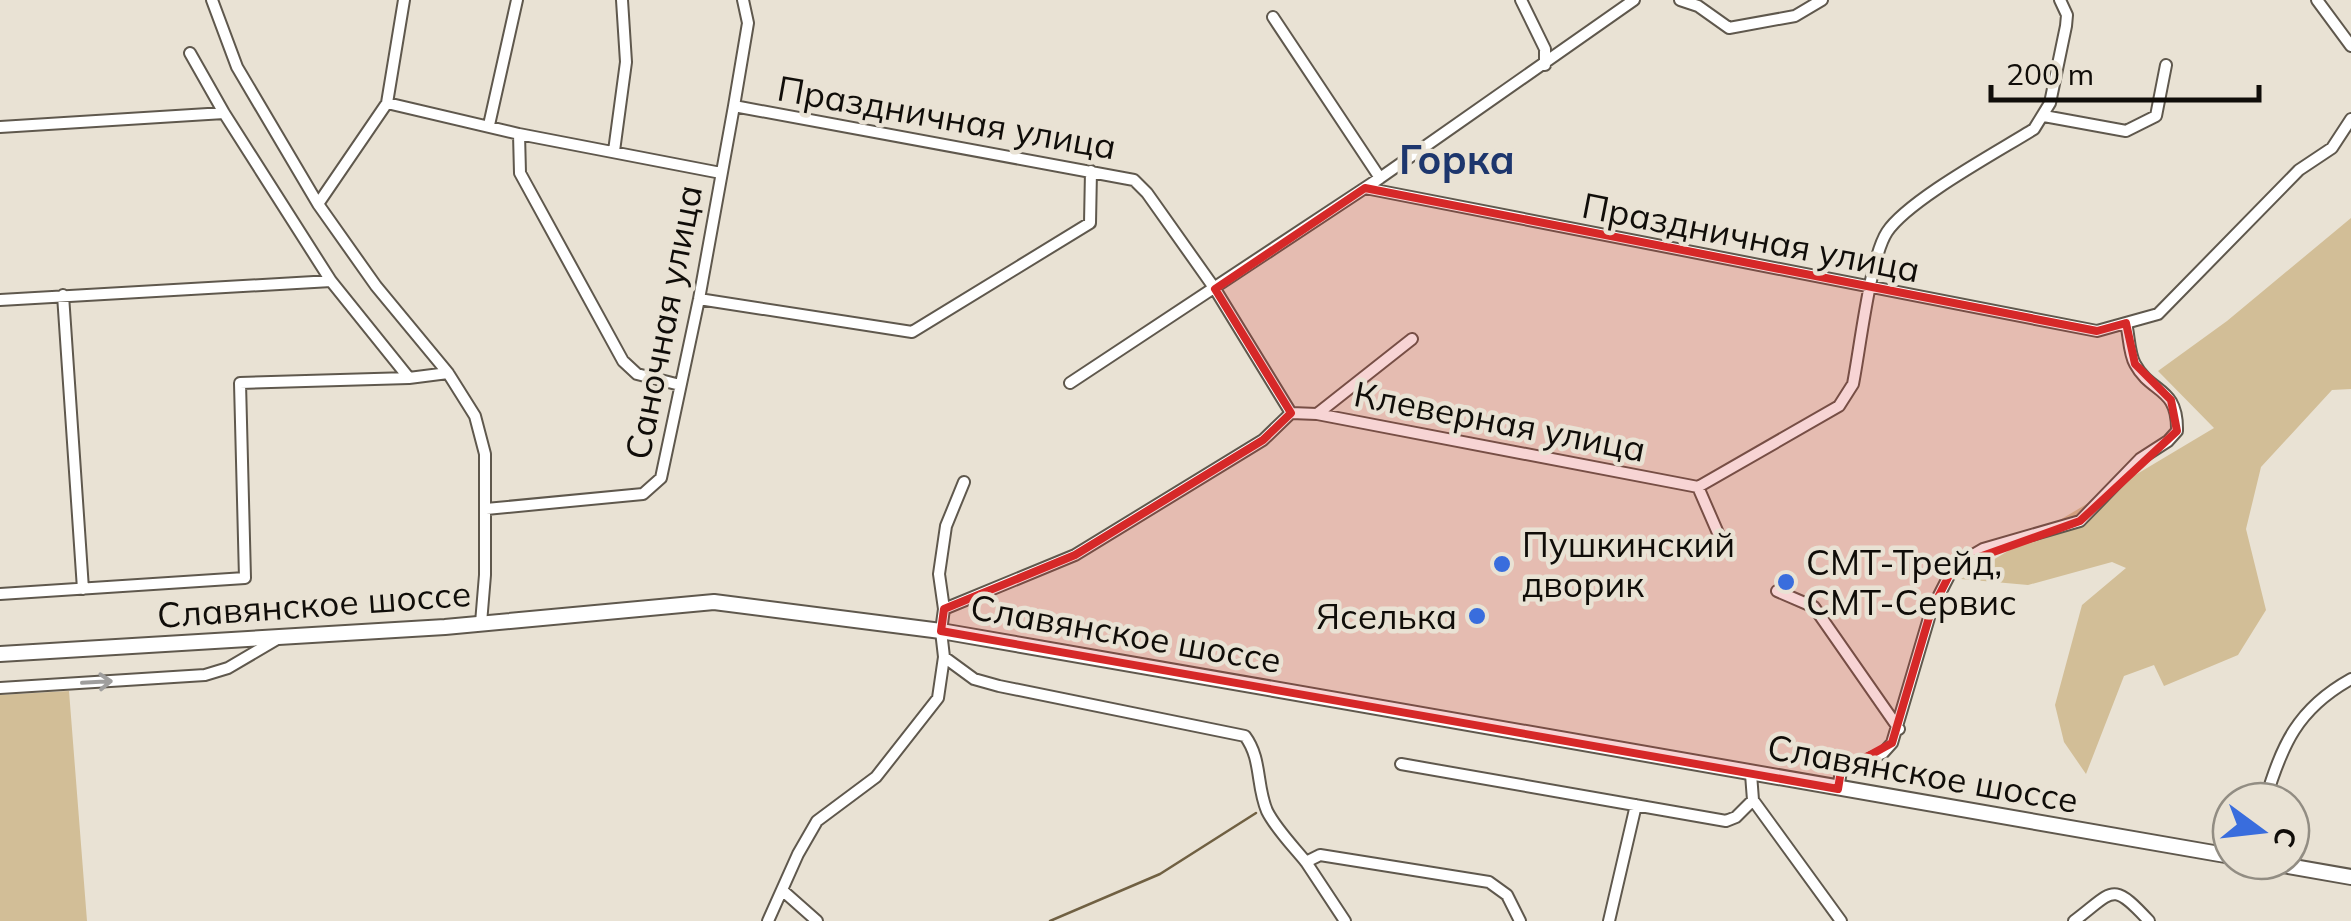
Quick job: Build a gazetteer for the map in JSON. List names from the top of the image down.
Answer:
{
  "streets": {
    "main road": ["Славянское шоссе"],
    "street": ["Праздничная улица", "Саночная улица", "Клеверная улица"]
  },
  "crossings": [
    ["Праздничная улица", "Саночная улица"],
    ["Праздничная улица", "Клеверная улица"]
  ],
  "districts": ["Горка"],
  "places": ["Пушкинский дворик", "СМТ-Трейд, СМТ-Сервис", "Яселька"],
  "scale_bar": "200 m",
  "north": "right"
}
